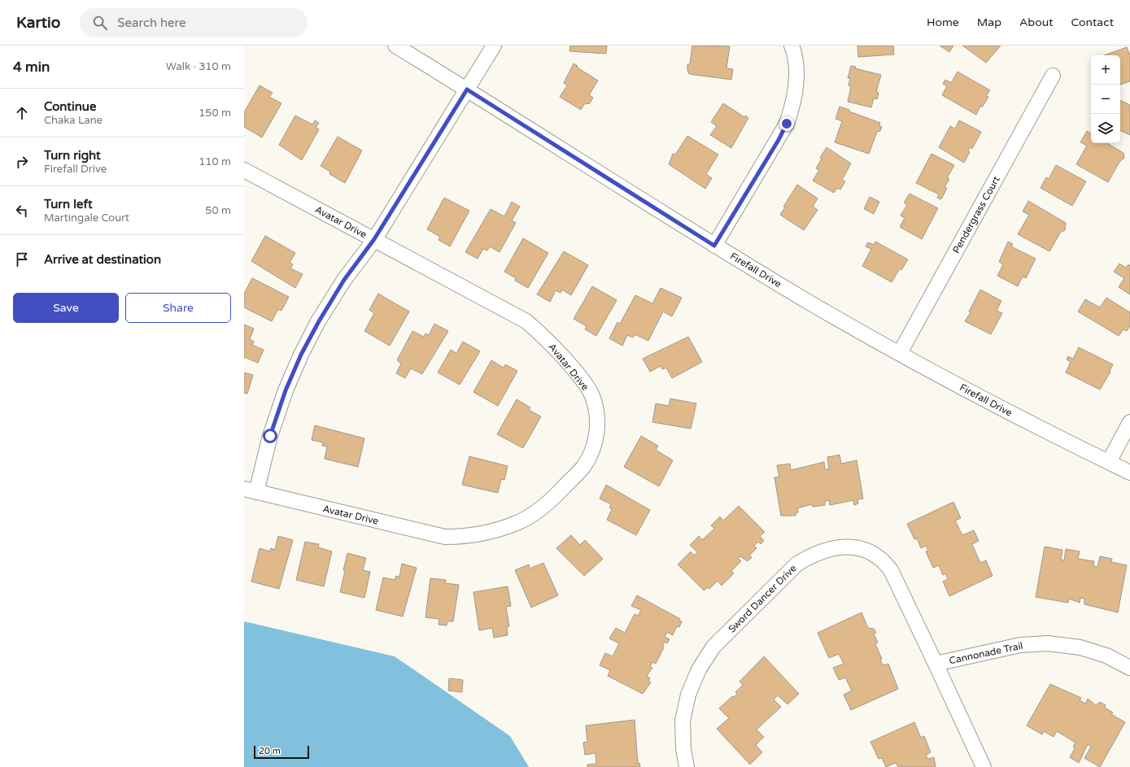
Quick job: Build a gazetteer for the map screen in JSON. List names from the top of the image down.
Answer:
{
  "streets": {
    "street": [
      "Pendergrass Court",
      "Avatar Drive",
      "Firefall Drive",
      "Sword Dancer Drive",
      "Cannonade Trail"
    ]
  },
  "crossings": [
    ["Pendergrass Court", "Firefall Drive"],
    ["Sword Dancer Drive", "Cannonade Trail"]
  ],
  "scale_bar": "20 m",
  "page": {
    "header": "Kartio",
    "search": "Search here",
    "nav": [
      "Home",
      "Map",
      "About",
      "Contact"
    ],
    "heading": ["4 min", "Walk · 310 m"],
    "map_buttons": ["+", "−"],
    "list": [
      ["Continue", "Chaka Lane", "150 m"],
      ["Turn right", "Firefall Drive", "110 m"],
      ["Turn left", "Martingale Court", "50 m"],
      "Arrive at destination"
    ],
    "buttons": ["Save", "Share"],
    "scale": "20 m"
  }
}
